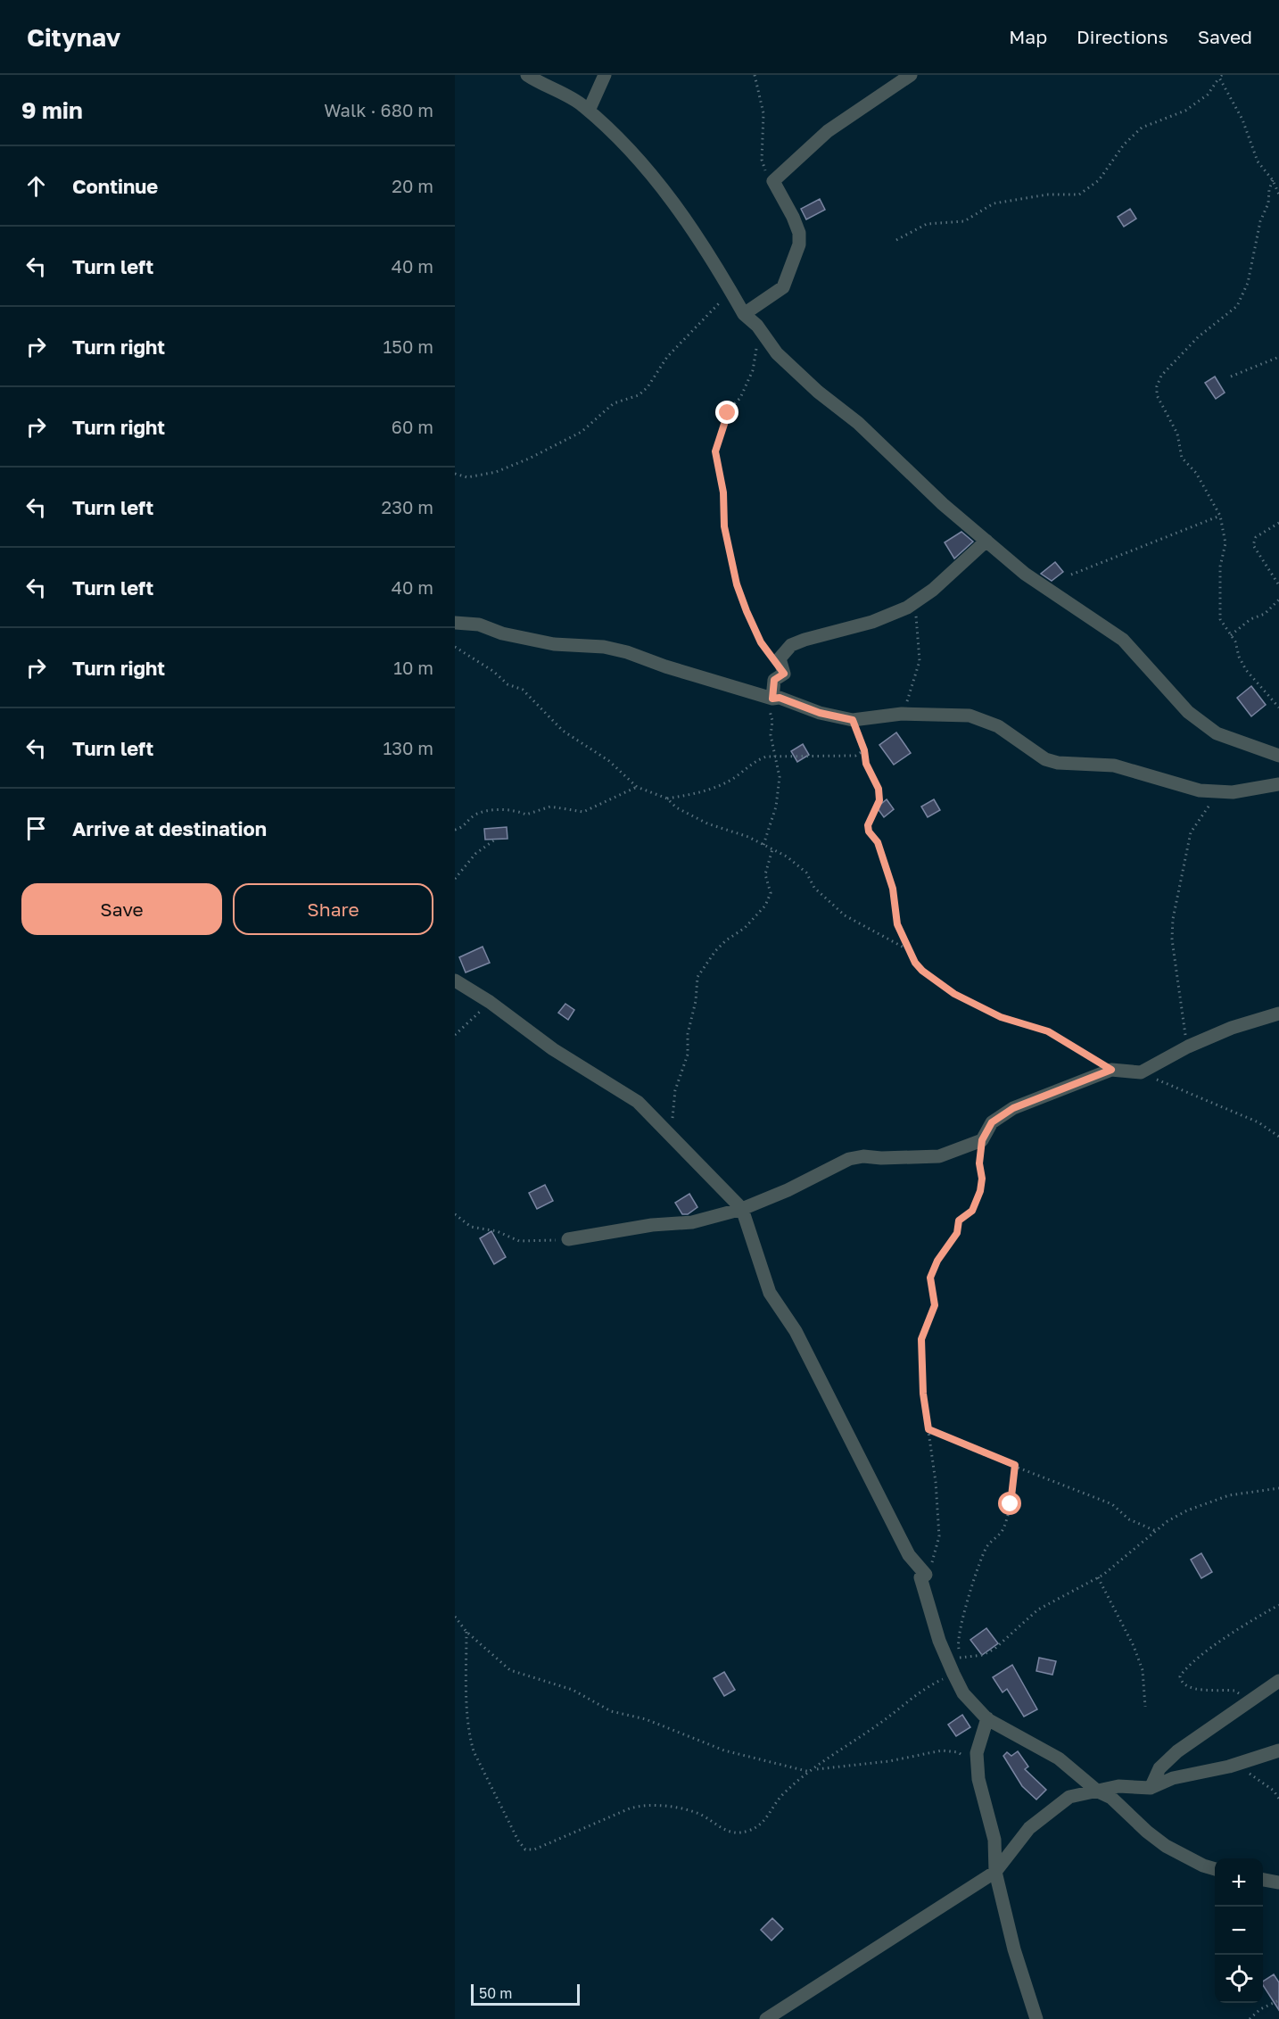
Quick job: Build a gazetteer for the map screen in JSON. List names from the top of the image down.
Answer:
{
  "scale_bar": "50 m",
  "page": {
    "header": "Citynav",
    "nav": ["Map", "Directions", "Saved"],
    "heading": ["9 min", "Walk · 680 m"],
    "list": [
      ["Continue", "20 m"],
      ["Turn left", "40 m"],
      ["Turn right", "150 m"],
      ["Turn right", "60 m"],
      ["Turn left", "230 m"],
      ["Turn left", "40 m"],
      ["Turn right", "10 m"],
      ["Turn left", "130 m"],
      "Arrive at destination"
    ],
    "buttons": ["Save", "Share"],
    "map_buttons": ["+", "−"],
    "scale": "50 m"
  }
}
